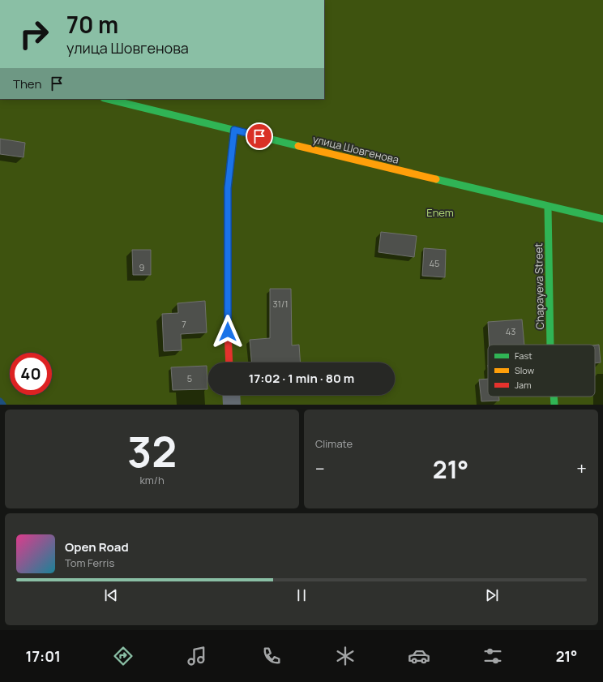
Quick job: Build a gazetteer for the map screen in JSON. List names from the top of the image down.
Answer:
{
  "streets": {
    "street": ["улица Шовгенова", "Chapayeva Street"]
  },
  "crossings": [
    ["улица Шовгенова", "Chapayeva Street"]
  ],
  "parks": ["Enem"],
  "house_numbers": [
    "45",
    "9",
    "31/1",
    "7",
    "43",
    "5"
  ],
  "legend": ["Fast", "Slow", "Jam"],
  "page": {
    "turn": ["70 m", "улица Шовгенова"],
    "then": "Then",
    "limit": "40",
    "trip": "17:02 · 1 min · 80 m",
    "tile": [
      ["32", "km/h"],
      "Climate"
    ],
    "heat": ["−", "21°", "+"],
    "song": ["Open Road", "Tom Ferris"],
    "tabs": ["17:01", "21°"]
  }
}
